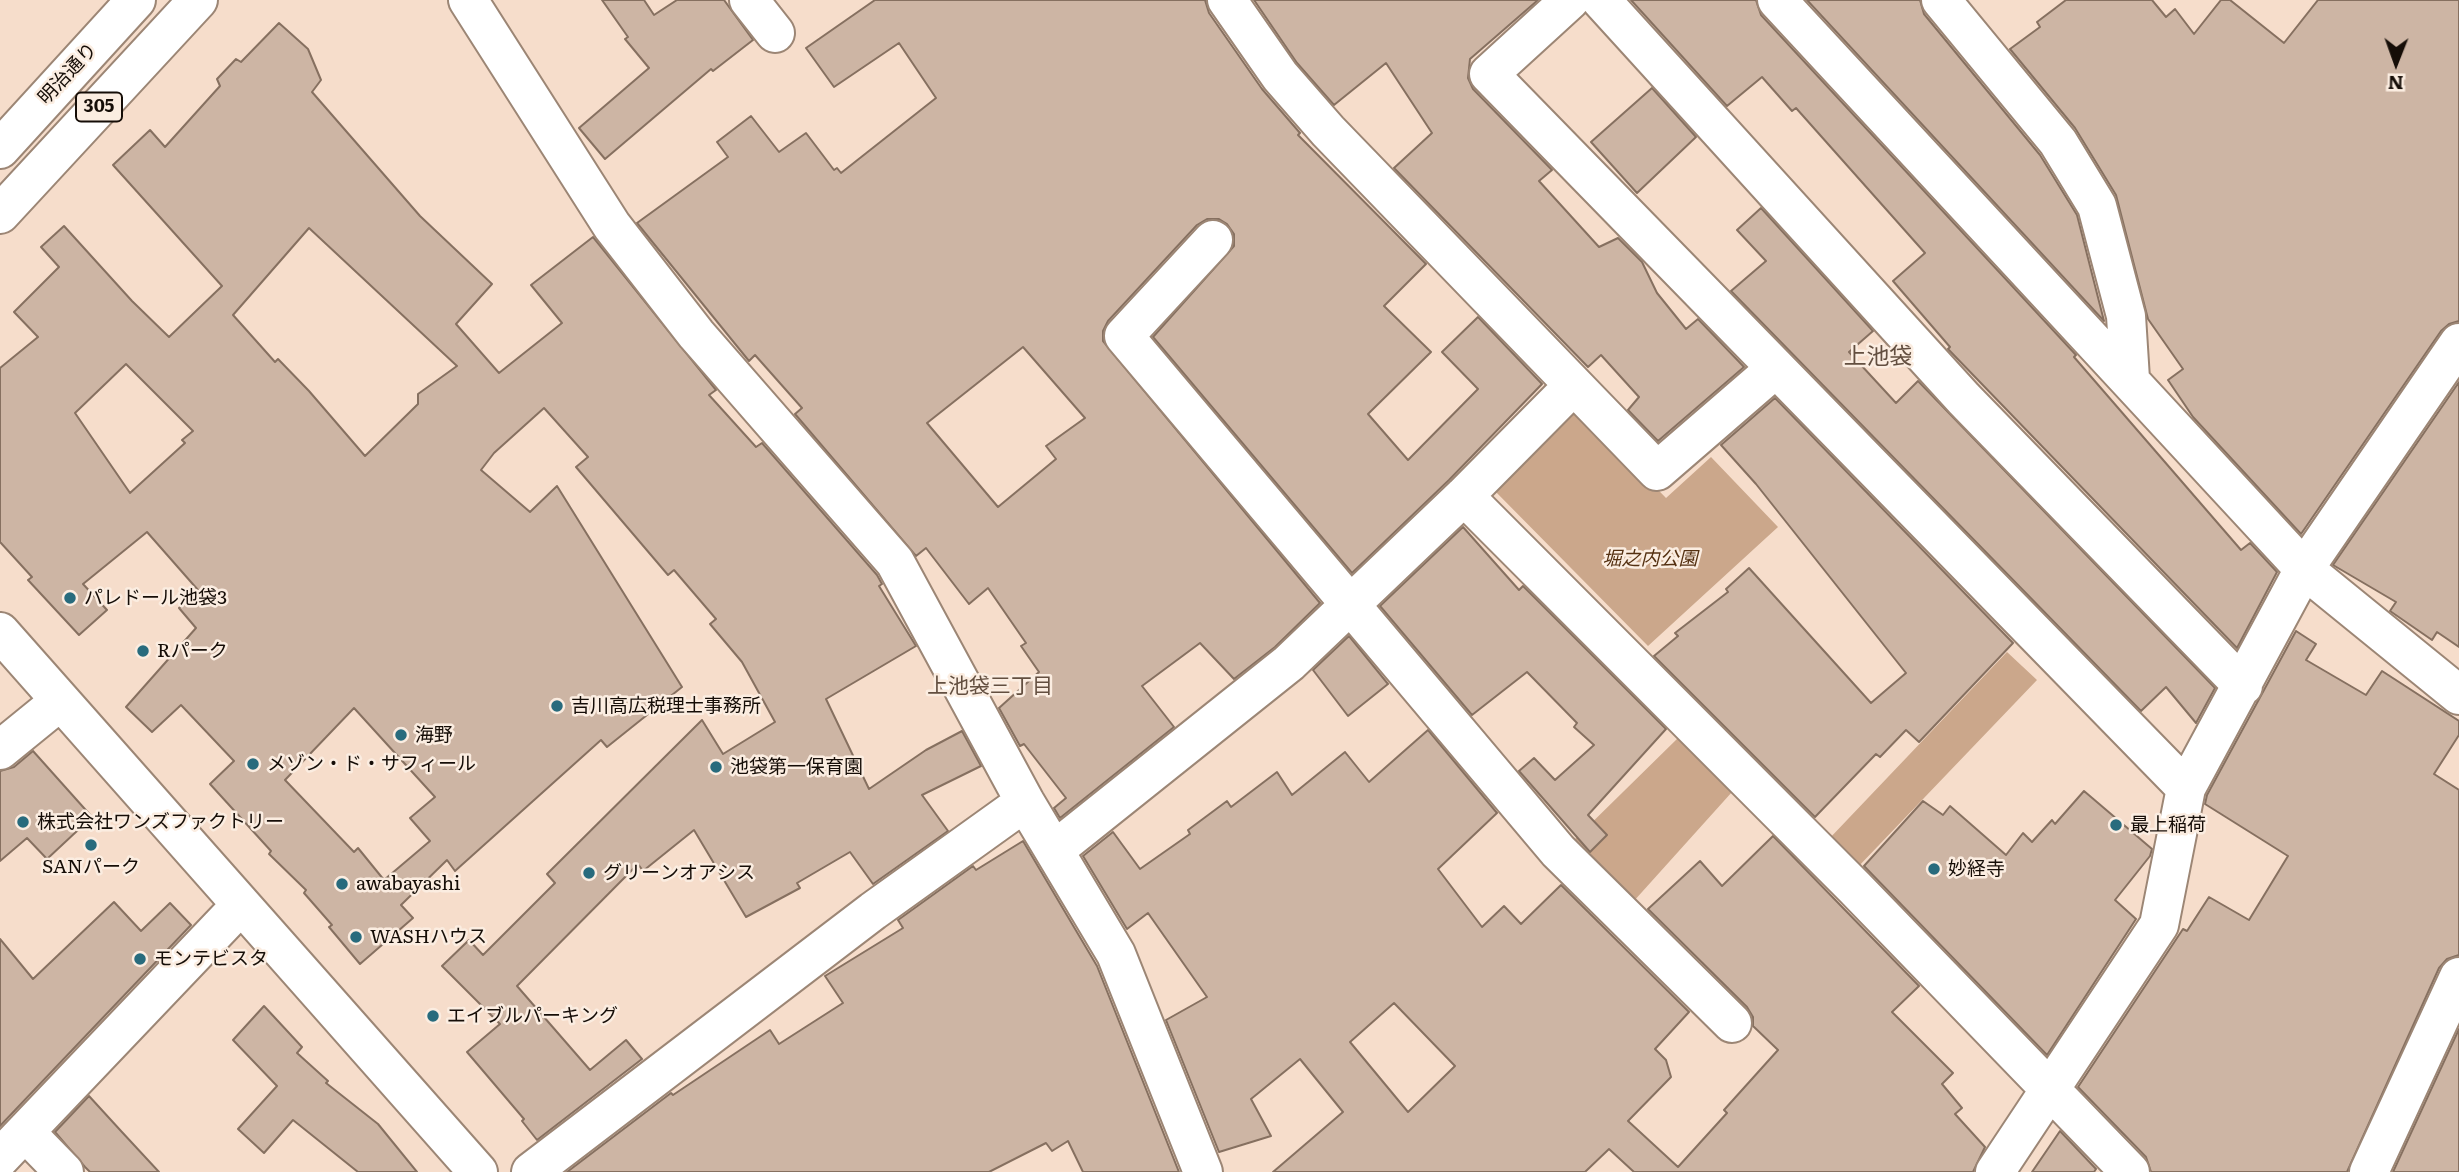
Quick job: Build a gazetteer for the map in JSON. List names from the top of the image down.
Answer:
{
  "streets": {
    "street": ["明治通り", "305"]
  },
  "districts": ["上池袋", "上池袋三丁目"],
  "parks": ["堀之内公園"],
  "places": [
    "パレドール池袋3",
    "Rパーク",
    "吉川高広税理士事務所",
    "海野",
    "メゾン・ド・サフィール",
    "池袋第一保育園",
    "株式会社ワンズファクトリー",
    "最上稲荷",
    "SANパーク",
    "妙経寺",
    "グリーンオアシス",
    "awabayashi",
    "WASHハウス",
    "モンテビスタ",
    "エイブルパーキング"
  ],
  "north": "bottom"
}
